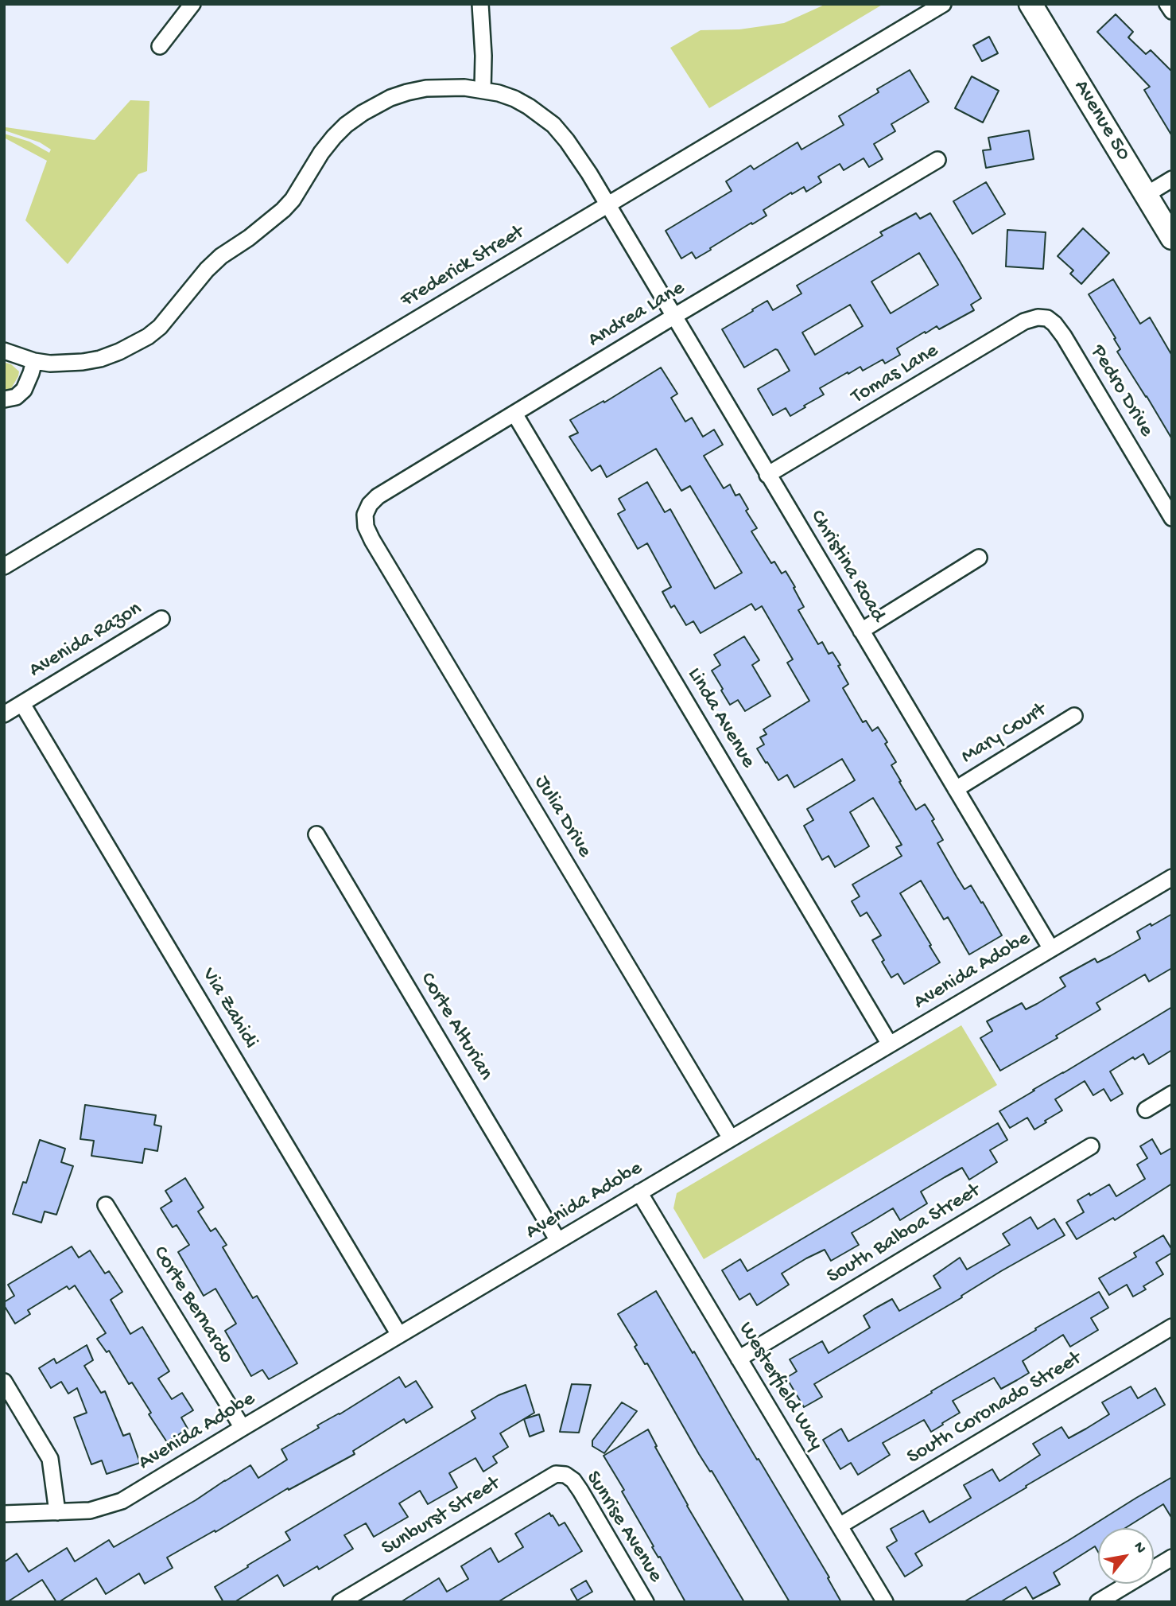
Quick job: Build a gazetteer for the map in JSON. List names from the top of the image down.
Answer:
{
  "streets": {
    "main road": ["Avenue 50"],
    "street": [
      "Frederick Street",
      "Andrea Lane",
      "Tomas Lane",
      "Pedro Drive",
      "Christina Road",
      "Avenida Razon",
      "Linda Avenue",
      "Mary Court",
      "Julia Drive",
      "Avenida Adobe",
      "Via Zahidi",
      "Corte Alturian",
      "South Balboa Street",
      "Corte Bernardo",
      "Westerfield Way",
      "South Coronado Street",
      "Sunburst Street",
      "Sunrise Avenue"
    ]
  },
  "crossings": [
    ["Frederick Street", "Christina Road"],
    ["Andrea Lane", "Christina Road"],
    ["Andrea Lane", "Linda Avenue"],
    ["Andrea Lane", "Julia Drive"],
    ["Tomas Lane", "Pedro Drive"],
    ["Tomas Lane", "Christina Road"],
    ["Christina Road", "Mary Court"],
    ["Christina Road", "Avenida Adobe"],
    ["Avenida Razon", "Via Zahidi"],
    ["Linda Avenue", "Avenida Adobe"],
    ["Julia Drive", "Avenida Adobe"],
    ["Avenida Adobe", "Via Zahidi"],
    ["Avenida Adobe", "Corte Alturian"],
    ["Avenida Adobe", "Corte Bernardo"],
    ["Avenida Adobe", "Westerfield Way"],
    ["South Balboa Street", "Westerfield Way"],
    ["Westerfield Way", "South Coronado Street"],
    ["Sunburst Street", "Sunrise Avenue"]
  ],
  "north": "top right"
}
